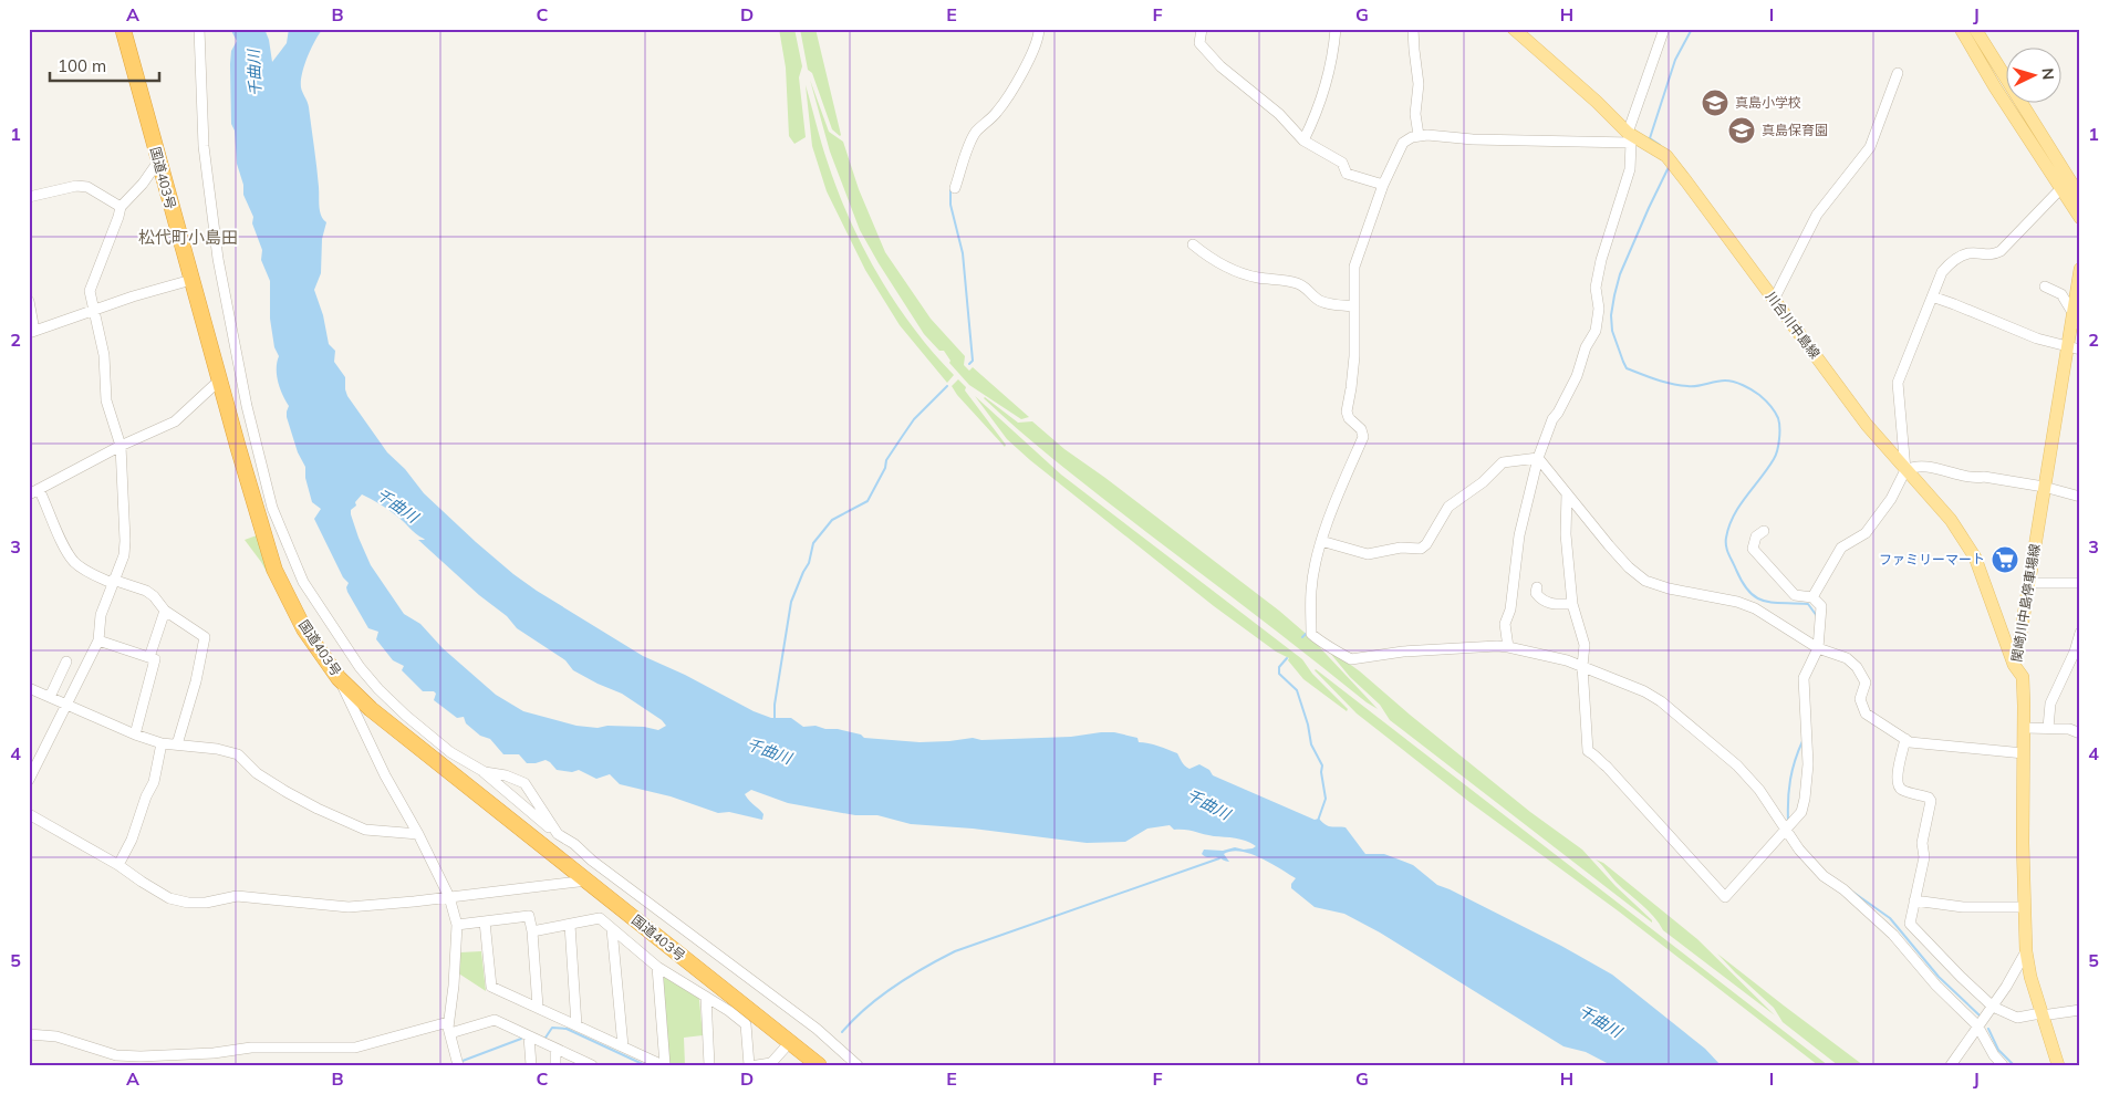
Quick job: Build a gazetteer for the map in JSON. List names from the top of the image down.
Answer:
{
  "streets": {
    "highway": ["国道403号"],
    "main road": ["川合川中島線", "関崎川中島停車場線"]
  },
  "crossings": [
    ["川合川中島線", "関崎川中島停車場線"]
  ],
  "districts": ["松代町小島田"],
  "water": ["千曲川"],
  "places": {
    "school or university": ["真島小学校", "真島保育園"],
    "supermarket": ["ファミリーマート"]
  },
  "scale_bar": "100 m",
  "north": "right",
  "grid": {
    "columns": [
      "A",
      "B",
      "C",
      "D",
      "E",
      "F",
      "G",
      "H",
      "I",
      "J"
    ],
    "rows": [
      "1",
      "2",
      "3",
      "4",
      "5"
    ]
  }
}
